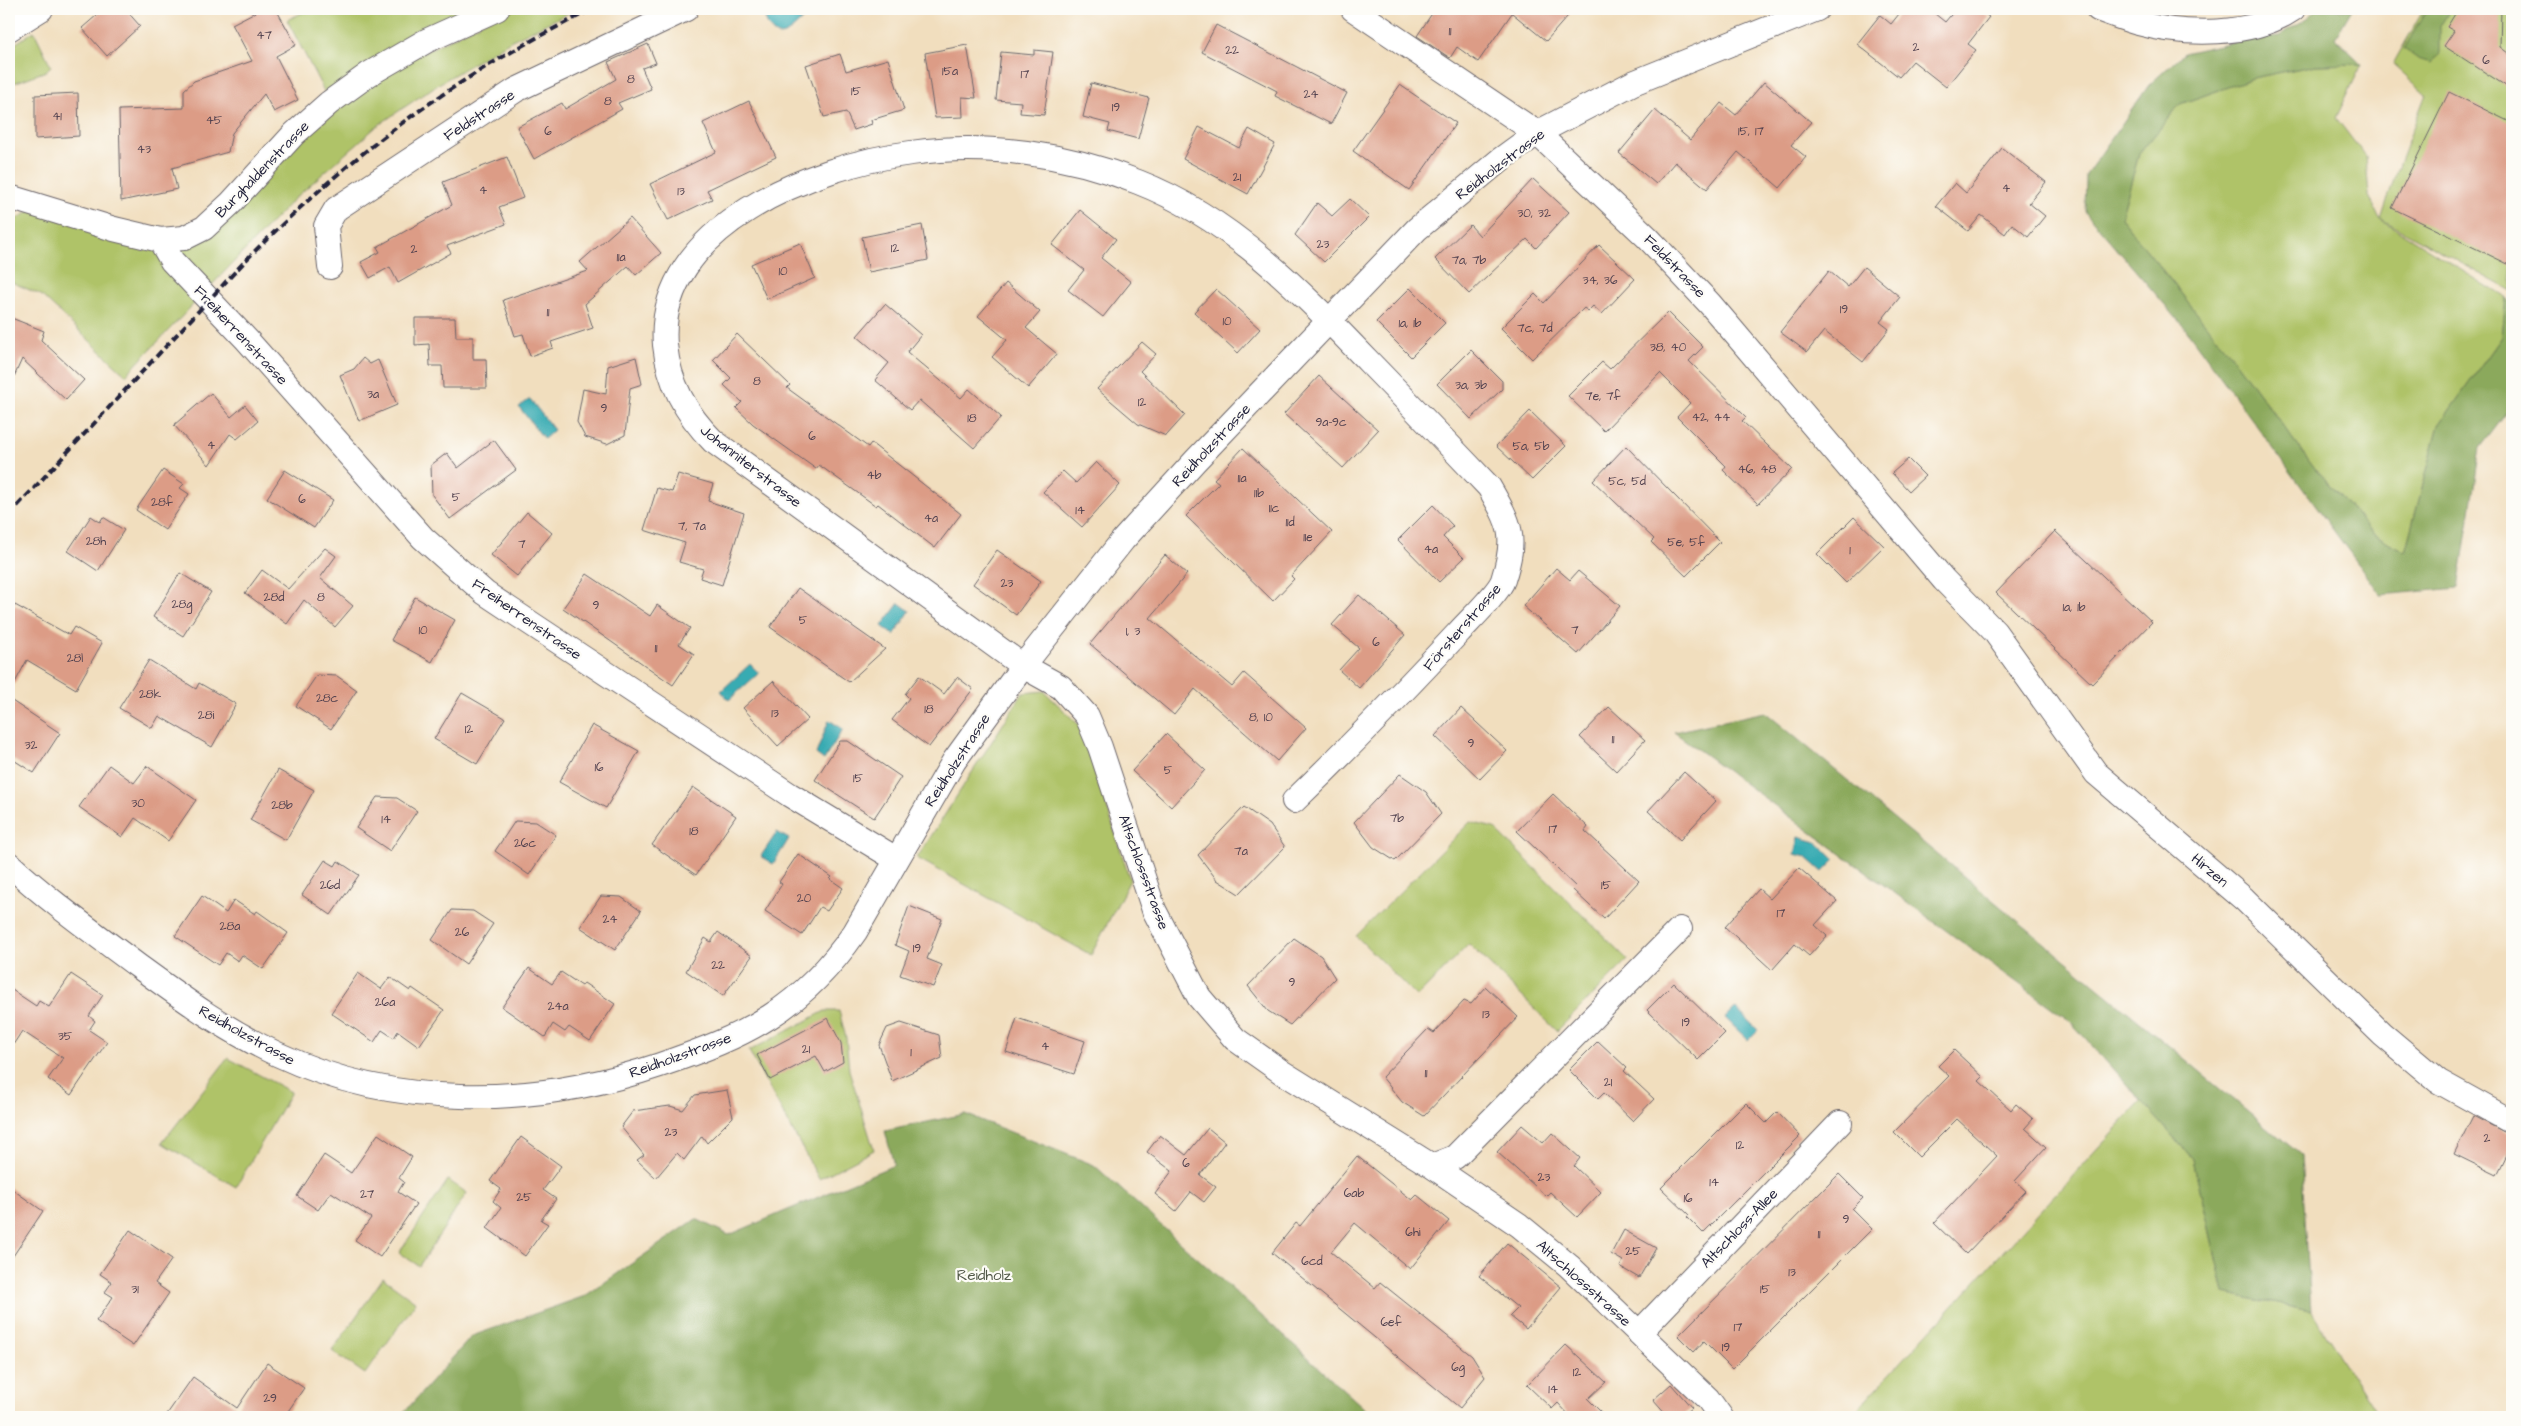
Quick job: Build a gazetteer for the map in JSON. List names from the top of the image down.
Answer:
{
  "streets": {
    "street": [
      "Feldstrasse",
      "Reidholzstrasse",
      "Burghaldenstrasse",
      "Freiherrenstrasse",
      "Johanniterstrasse",
      "Försterstrasse",
      "Hirzen",
      "Altschlossstrasse",
      "Altschloss-Allee"
    ]
  },
  "crossings": [
    ["Feldstrasse", "Reidholzstrasse"],
    ["Feldstrasse", "Hirzen"],
    ["Reidholzstrasse", "Freiherrenstrasse"],
    ["Reidholzstrasse", "Johanniterstrasse"],
    ["Reidholzstrasse", "Försterstrasse"],
    ["Reidholzstrasse", "Altschlossstrasse"],
    ["Burghaldenstrasse", "Freiherrenstrasse"],
    ["Johanniterstrasse", "Försterstrasse"],
    ["Johanniterstrasse", "Altschlossstrasse"],
    ["Altschlossstrasse", "Altschloss-Allee"]
  ],
  "parks": ["Reidholz"],
  "house_numbers": [
    "11",
    "47",
    "2",
    "22",
    "6",
    "15a",
    "17",
    "8",
    "15",
    "24",
    "8",
    "19",
    "41",
    "45",
    "6",
    "15, 17",
    "43",
    "21",
    "4",
    "4",
    "13",
    "30, 32",
    "23",
    "12",
    "2",
    "11a",
    "7a, 7b",
    "10",
    "34, 36",
    "19",
    "11",
    "10",
    "1a, 1b",
    "7c, 7d",
    "38, 40",
    "8",
    "3a, 3b",
    "3a",
    "7e, 7f",
    "12",
    "9",
    "42, 44",
    "18",
    "9a-9c",
    "6",
    "4",
    "5a, 5b",
    "46, 48",
    "4b",
    "11a",
    "5c, 5d",
    "11b",
    "5",
    "6",
    "28f",
    "11c",
    "14",
    "4a",
    "11d",
    "7, 7a",
    "11e",
    "28h",
    "5e, 5f",
    "7",
    "4a",
    "1",
    "23",
    "28d",
    "8",
    "28g",
    "9",
    "1a, 1b",
    "5",
    "10",
    "7",
    "1, 3",
    "6",
    "11",
    "28l",
    "28k",
    "28c",
    "18",
    "13",
    "28i",
    "8, 10",
    "12",
    "11",
    "9",
    "32",
    "16",
    "5",
    "15",
    "30",
    "28b",
    "7b",
    "14",
    "17",
    "18",
    "26c",
    "7a",
    "26d",
    "15",
    "20",
    "17",
    "24",
    "28a",
    "26",
    "19",
    "22",
    "9",
    "26a",
    "24a",
    "13",
    "19",
    "35",
    "4",
    "21",
    "1",
    "11",
    "21",
    "23",
    "2",
    "12",
    "6",
    "23",
    "14",
    "6ab",
    "27",
    "25",
    "16",
    "9",
    "6hi",
    "11",
    "25",
    "6cd",
    "13",
    "31",
    "15",
    "6ef",
    "17",
    "19",
    "6g",
    "12",
    "14",
    "29"
  ]
}
